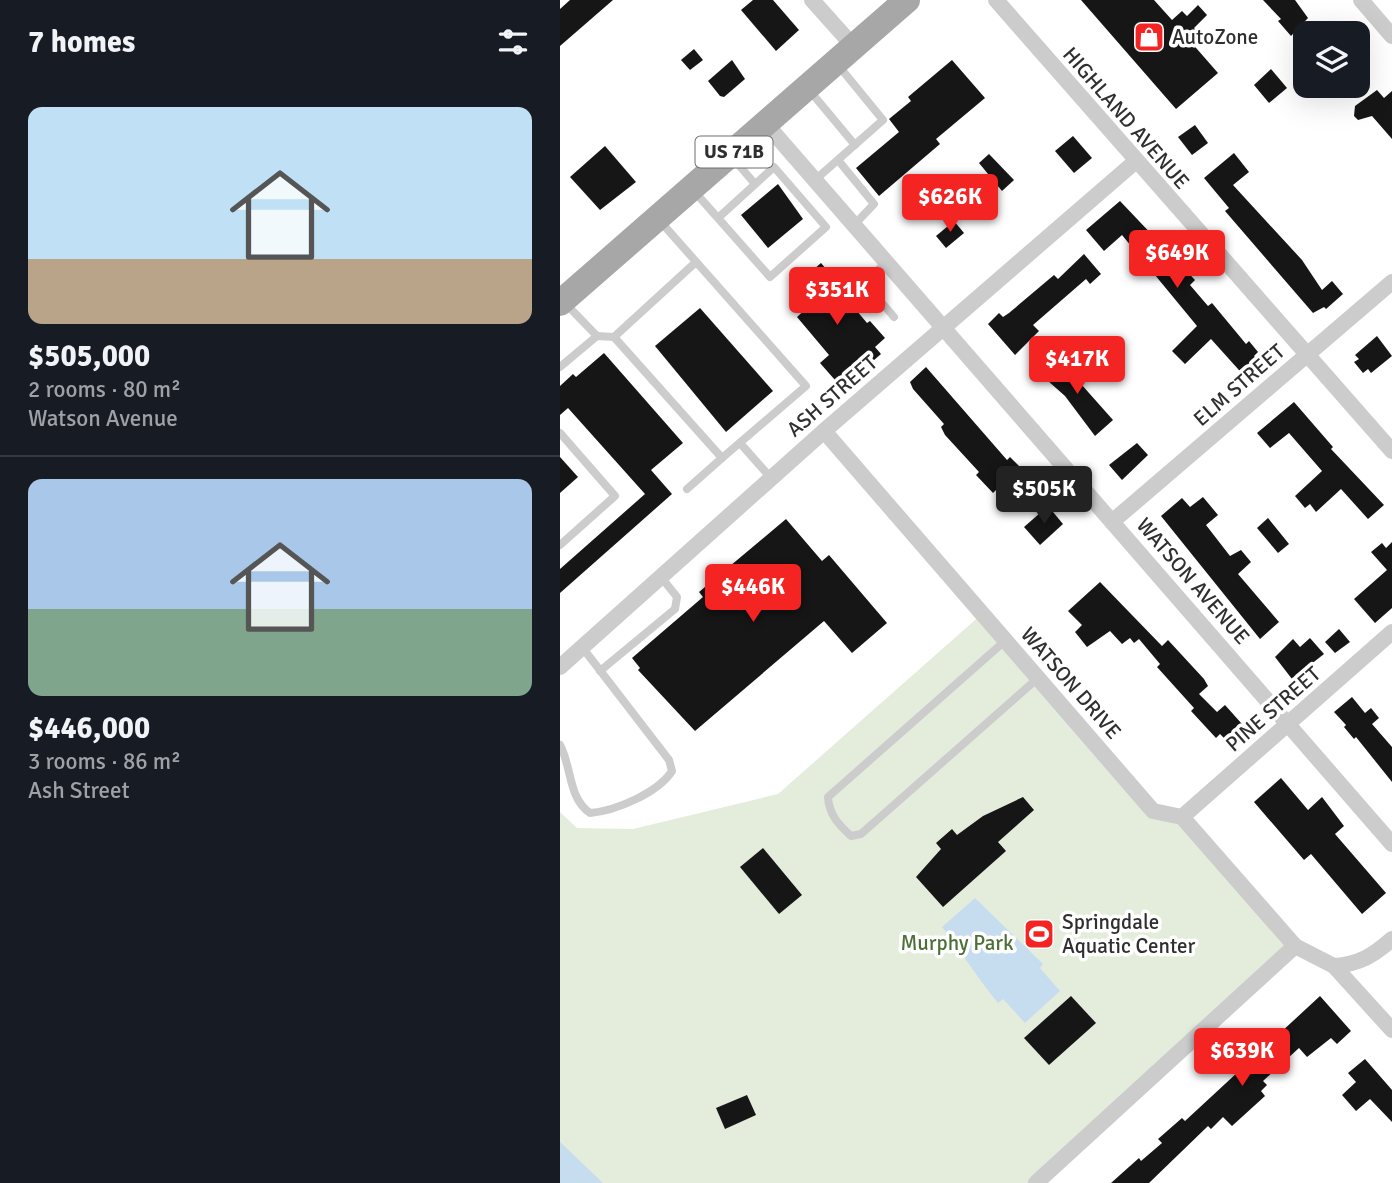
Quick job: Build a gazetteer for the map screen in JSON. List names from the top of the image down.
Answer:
{
  "streets": {
    "main road": ["US 71B"],
    "street": [
      "HIGHLAND AVENUE",
      "ELM STREET",
      "ASH STREET",
      "WATSON AVENUE",
      "WATSON DRIVE",
      "PINE STREET"
    ]
  },
  "crossings": [
    ["HIGHLAND AVENUE", "ELM STREET"],
    ["HIGHLAND AVENUE", "ASH STREET"],
    ["US 71B", "WATSON AVENUE"],
    ["ELM STREET", "WATSON AVENUE"],
    ["ASH STREET", "WATSON AVENUE"],
    ["ASH STREET", "WATSON DRIVE"],
    ["WATSON AVENUE", "PINE STREET"],
    ["WATSON DRIVE", "PINE STREET"]
  ],
  "parks": ["Murphy Park"],
  "places": {
    "shop": ["AutoZone"],
    "sports": ["Springdale Aquatic Center"]
  },
  "page": {
    "heading": "7 homes",
    "list": [
      {
        "name": "$505,000",
        "note": "2 rooms · 80 m² · Watson Avenue"
      },
      {
        "name": "$446,000",
        "note": "3 rooms · 86 m² · Ash Street"
      }
    ],
    "price": [
      "$626K",
      "$649K",
      "$351K",
      "$417K",
      "$505K",
      "$446K",
      "$639K"
    ]
  }
}
